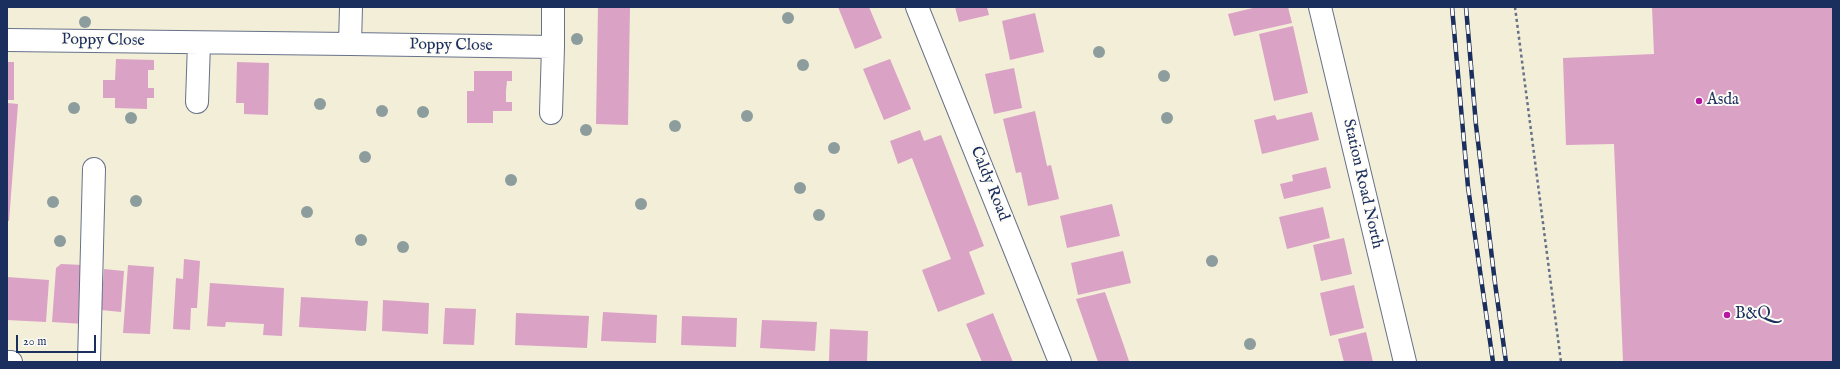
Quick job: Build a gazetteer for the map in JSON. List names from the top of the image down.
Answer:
{
  "streets": {
    "street": ["Poppy Close", "Caldy Road", "Station Road North"]
  },
  "places": ["Asda", "B&Q"],
  "scale_bar": "20 m"
}
